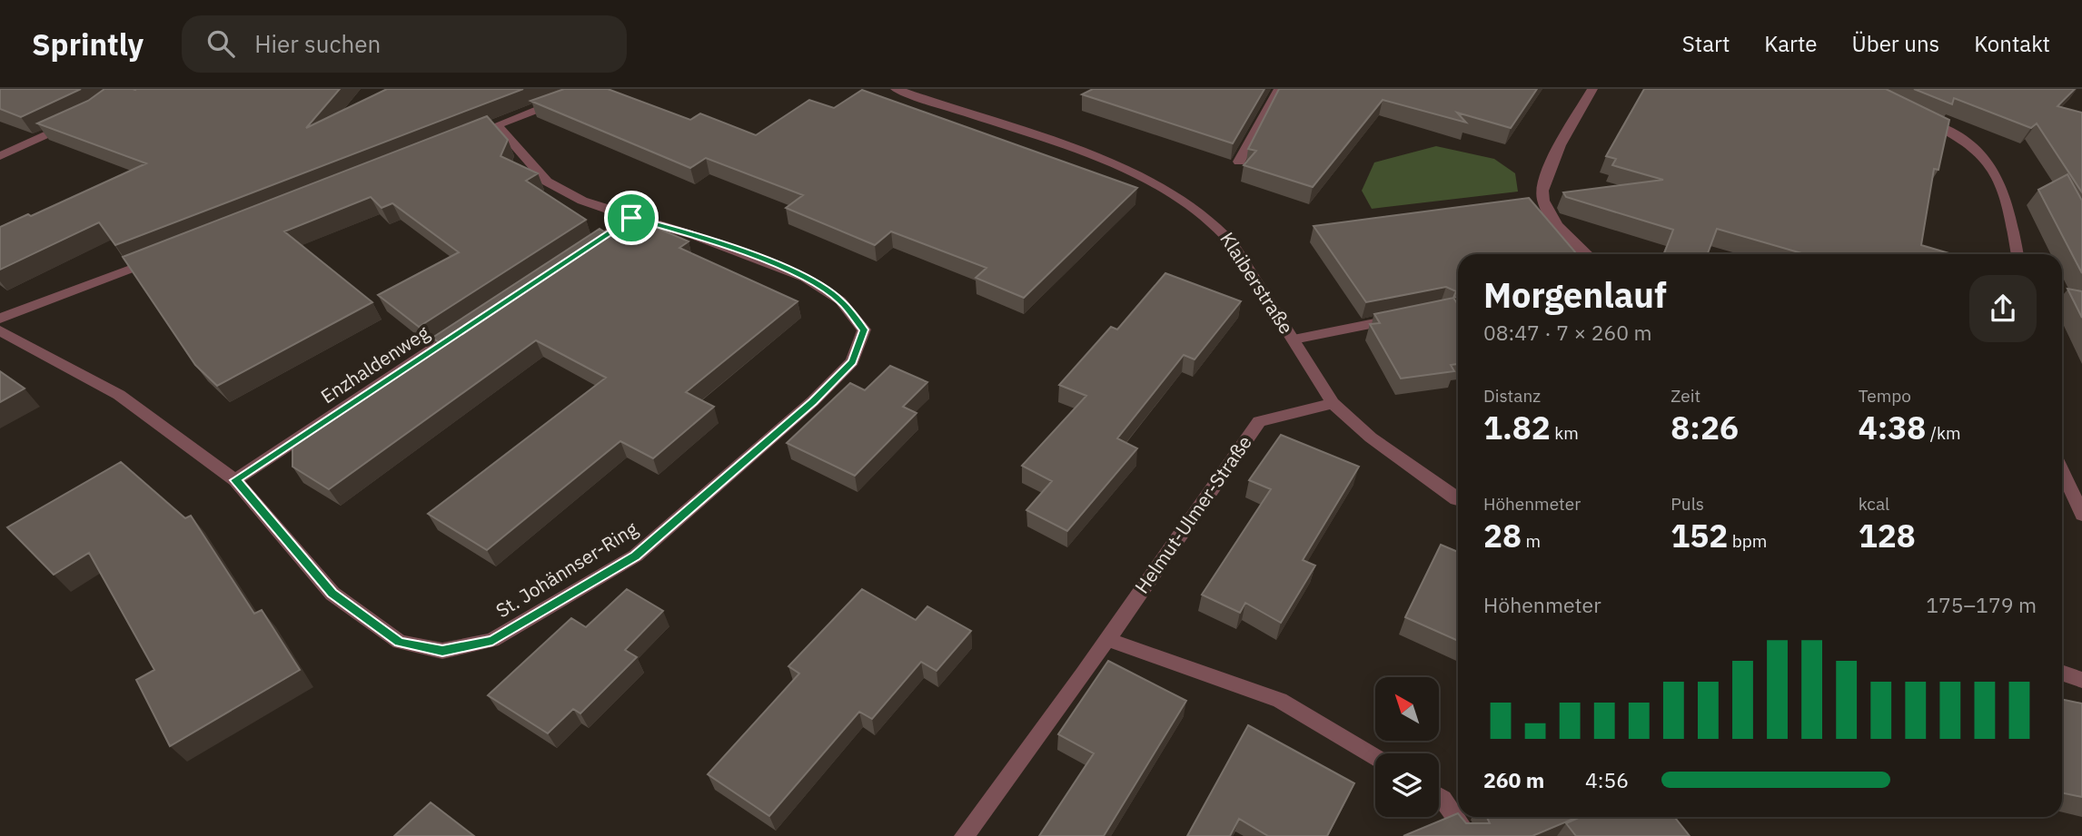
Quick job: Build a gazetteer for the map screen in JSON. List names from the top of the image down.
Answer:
{
  "streets": {
    "street": [
      "Klaiberstraße",
      "Enzhaldenweg",
      "Helmut-Ulmer-Straße",
      "St. Johännser-Ring"
    ]
  },
  "crossings": [
    ["Klaiberstraße", "Helmut-Ulmer-Straße"],
    ["Enzhaldenweg", "St. Johännser-Ring"]
  ],
  "north": "top left",
  "page": {
    "header": "Sprintly",
    "search": "Hier suchen",
    "nav": [
      "Start",
      "Karte",
      "Über uns",
      "Kontakt"
    ],
    "heading": ["Morgenlauf", "08:47 · 7 × 260 m"],
    "stats": [
      ["Distanz", "1.82 km"],
      ["Zeit", "8:26"],
      ["Tempo", "4:38 /km"],
      ["Höhenmeter", "28 m"],
      ["Puls", "152 bpm"],
      ["kcal", "128"]
    ],
    "chart": ["Höhenmeter", "175–179 m"],
    "list": [
      {
        "name": "260 m",
        "note": "4:56"
      }
    ]
  }
}
